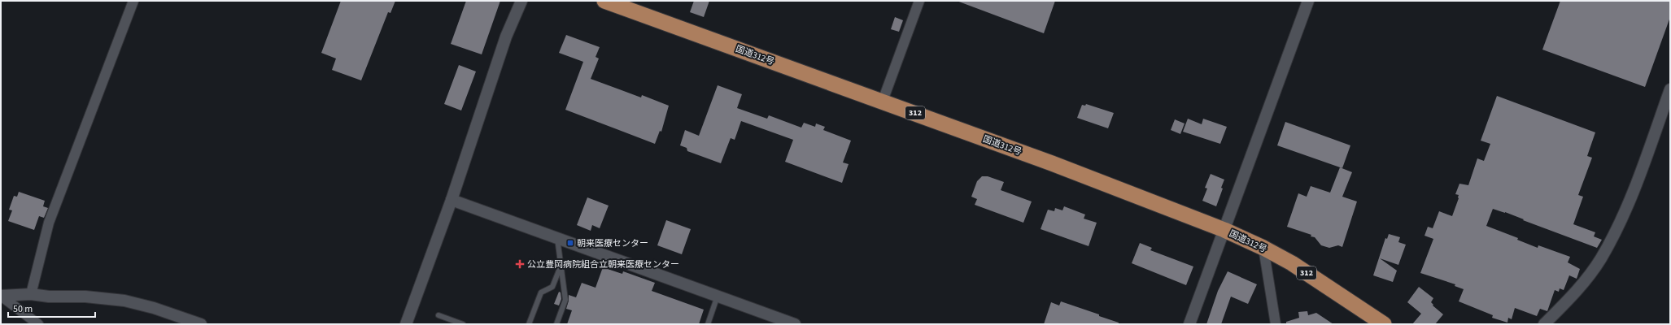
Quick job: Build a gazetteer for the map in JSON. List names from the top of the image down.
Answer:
{
  "streets": {
    "highway": ["国道312号", "312"]
  },
  "places": {
    "transit": ["朝来医療センター"],
    "health": ["公立豊岡病院組合立朝来医療センター"]
  },
  "scale_bar": "50 m"
}
